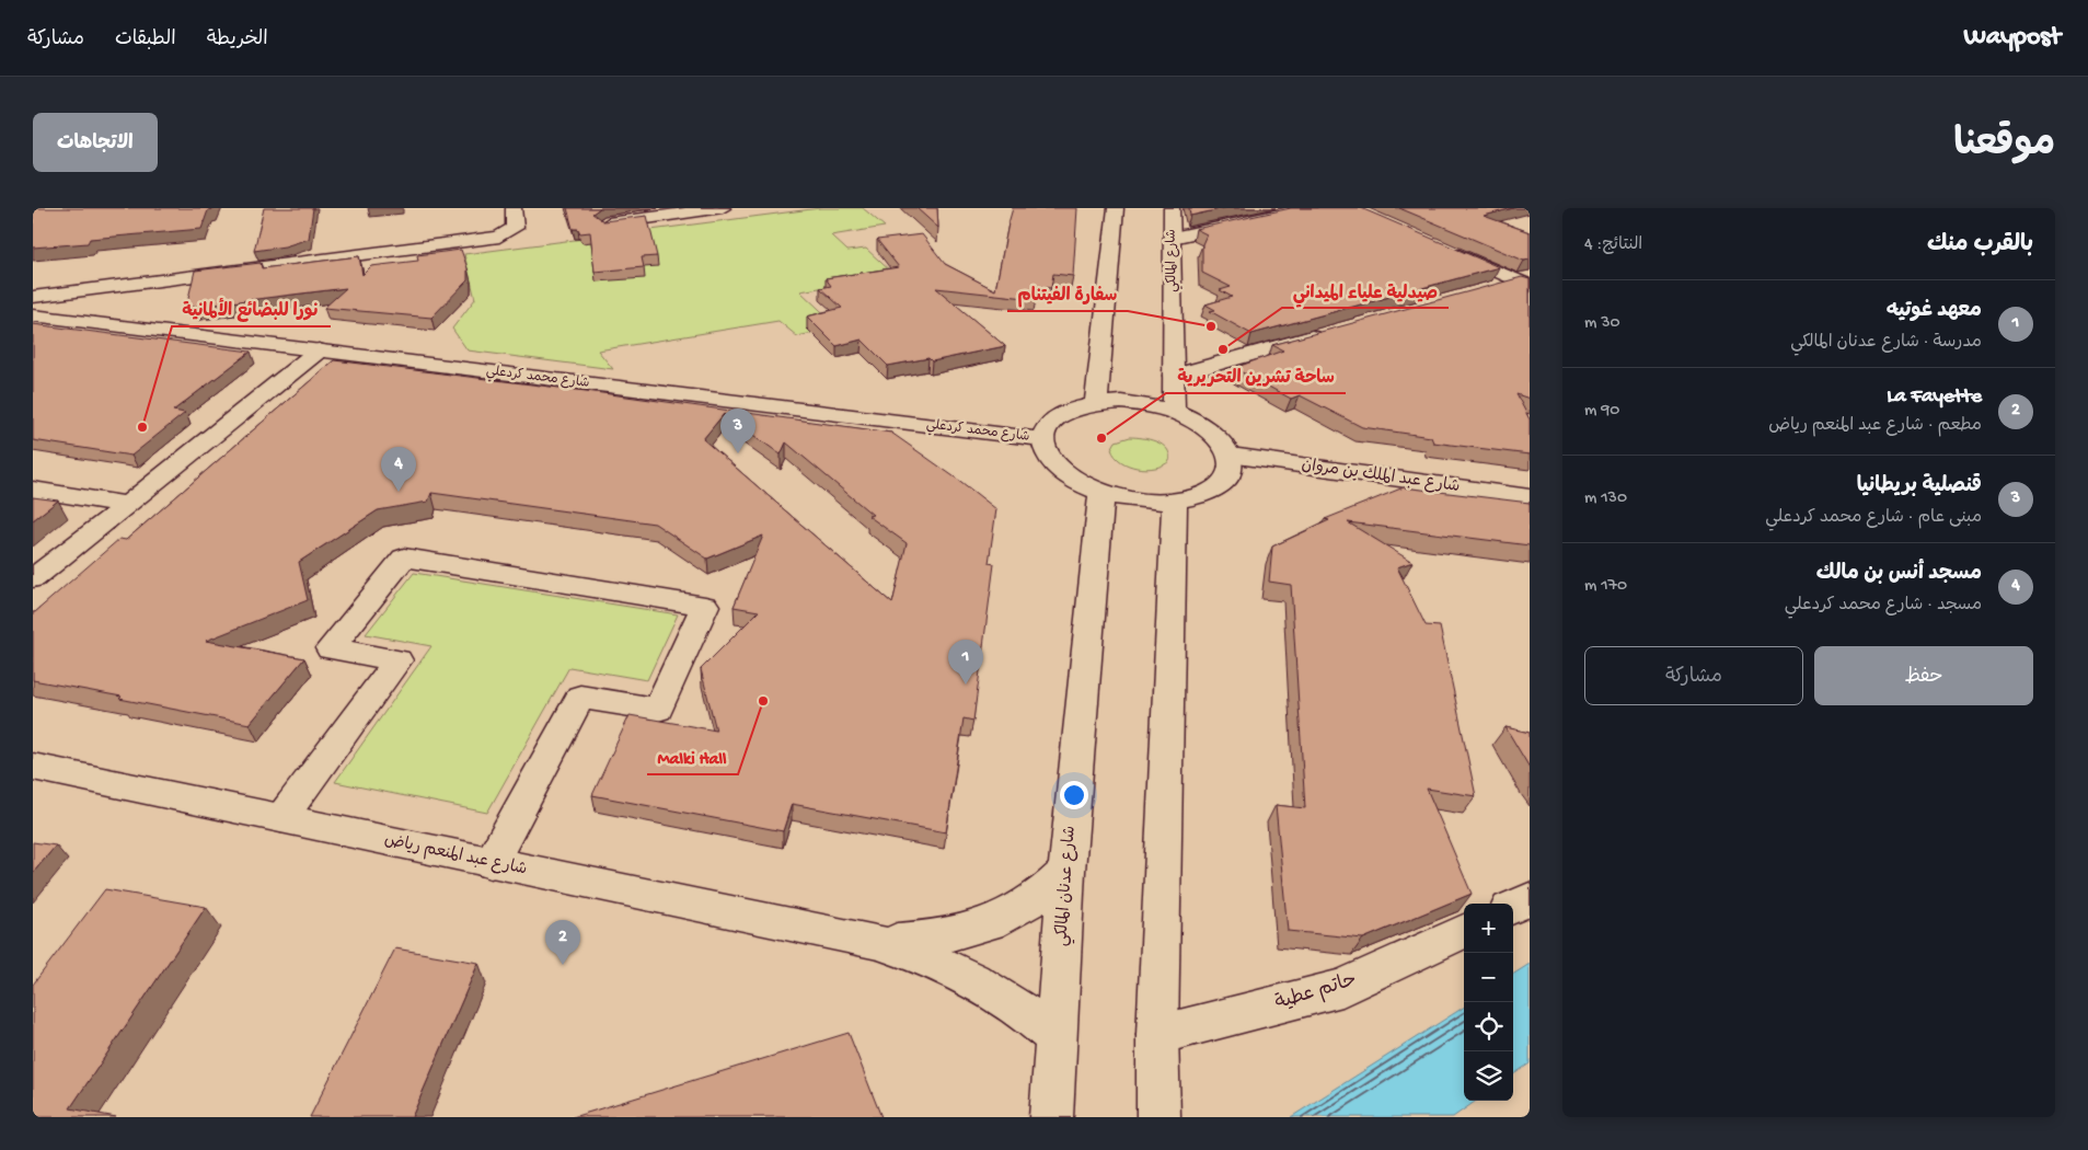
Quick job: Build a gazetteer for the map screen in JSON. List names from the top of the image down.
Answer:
{
  "streets": {
    "main road": [
      "شارع المالكي",
      "شارع محمد كردعلي",
      "شارع عبد الملك بن مروان",
      "شارع عبد المنعم رياض",
      "شارع عدنان المالكي",
      "حاتم عطية"
    ]
  },
  "crossings": [
    ["شارع عبد المنعم رياض", "شارع عدنان المالكي"]
  ],
  "places": [
    "سفارة الفيتنام",
    "صيدلية علياء الميداني",
    "نورا للبضائع الألمانية",
    "ساحة تشرين التحريرية",
    "Malki Hall"
  ],
  "page": {
    "header": "Waypost",
    "nav": ["الخريطة", "الطبقات", "مشاركة"],
    "title": "موقعنا",
    "buttons": [
      "الاتجاهات",
      ["حفظ", "مشاركة"]
    ],
    "heading": ["بالقرب منك", "النتائج: 4"],
    "list": [
      {
        "mark": "1",
        "name": "معهد غوتيه",
        "note": "مدرسة · شارع عدنان المالكي",
        "value": "30 m"
      },
      {
        "mark": "2",
        "name": "La Fayette",
        "note": "مطعم · شارع عبد المنعم رياض",
        "value": "90 m"
      },
      {
        "mark": "3",
        "name": "قنصلية بريطانيا",
        "note": "مبنى عام · شارع محمد كردعلي",
        "value": "130 m"
      },
      {
        "mark": "4",
        "name": "مسجد أنس بن مالك",
        "note": "مسجد · شارع محمد كردعلي",
        "value": "170 m"
      }
    ],
    "pins": [
      "3",
      "4",
      "1",
      "2"
    ],
    "map_buttons": ["+", "−"]
  }
}
